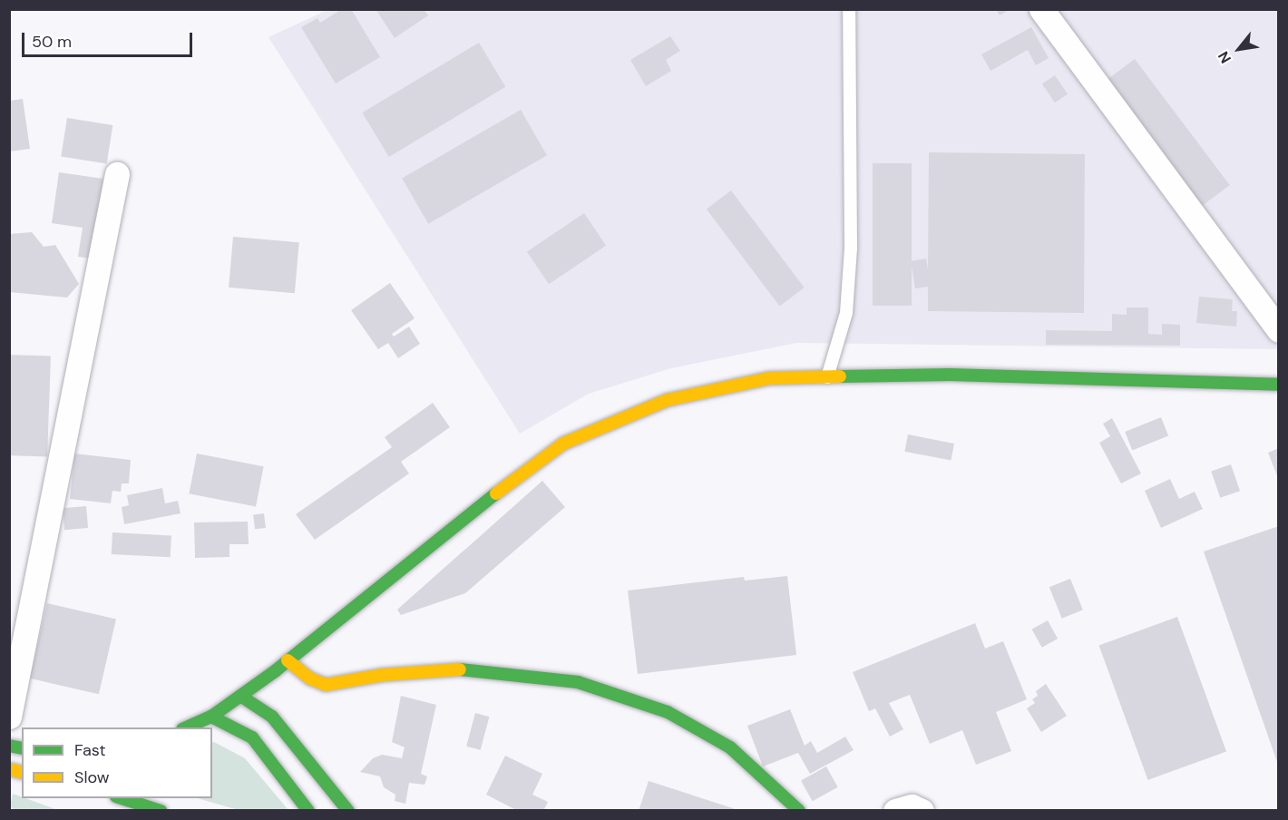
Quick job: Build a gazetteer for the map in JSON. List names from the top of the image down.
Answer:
{
  "legend": ["Fast", "Slow"],
  "scale_bar": "50 m",
  "north": "bottom left"
}
